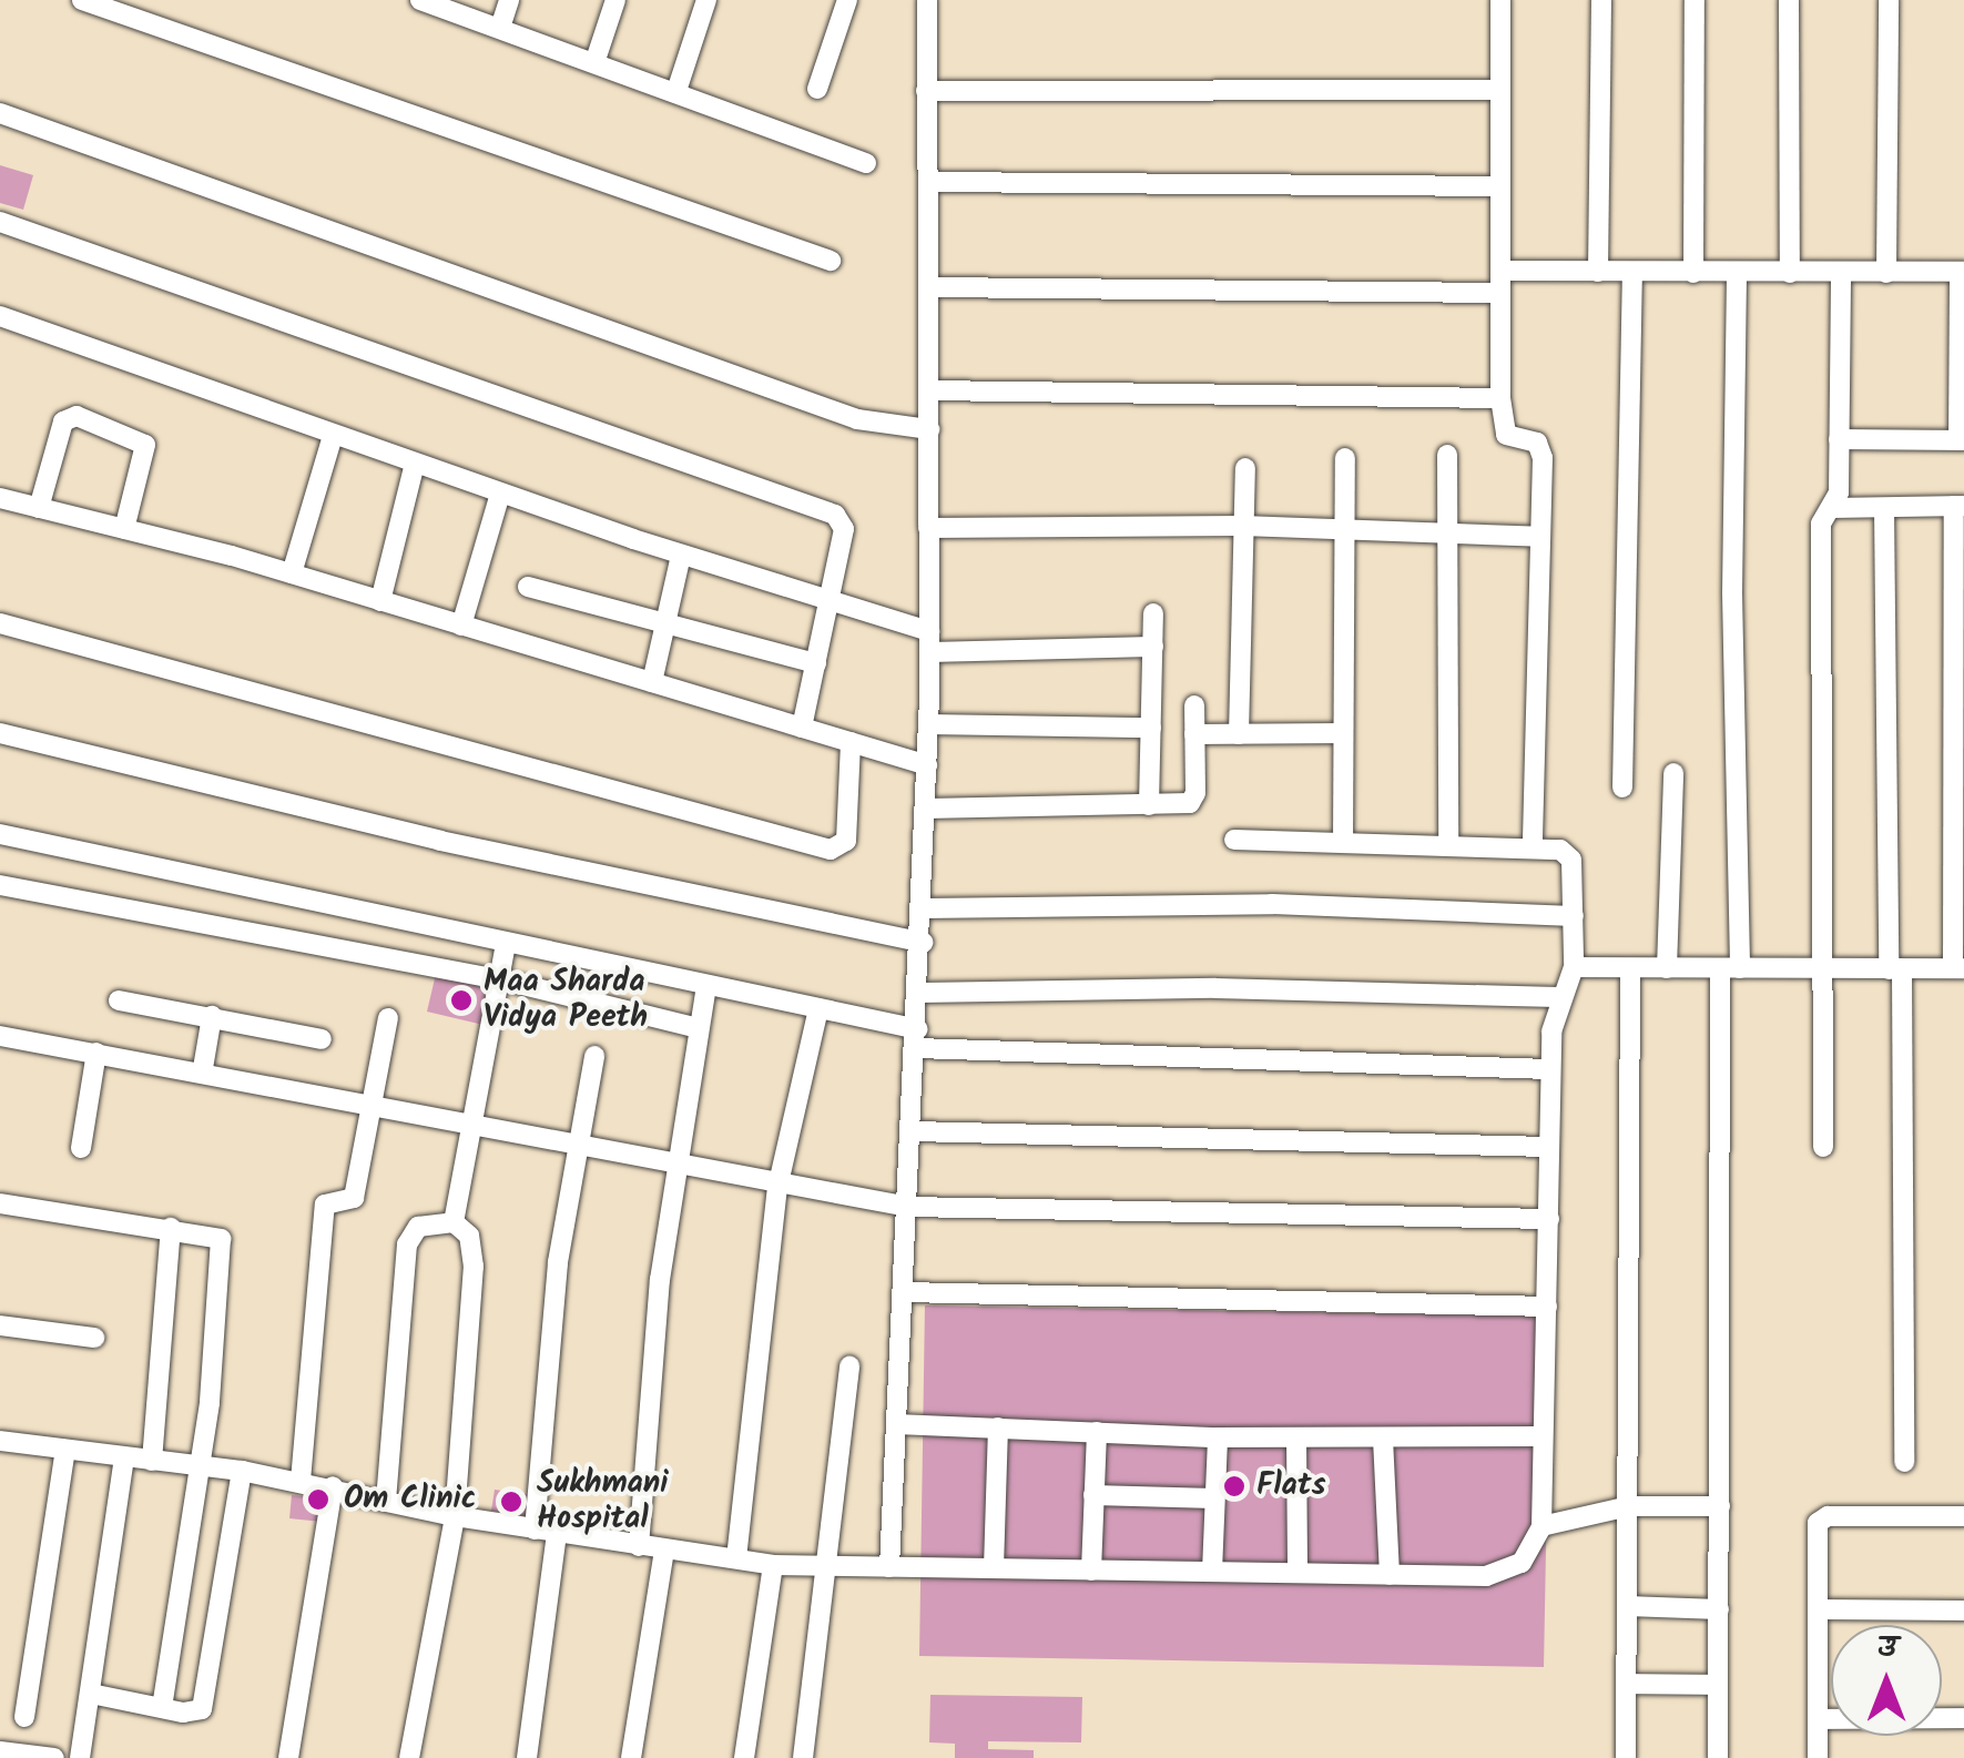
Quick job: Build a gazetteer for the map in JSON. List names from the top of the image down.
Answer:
{
  "places": [
    "Maa Sharda Vidya Peeth",
    "Flats",
    "Om Clinic",
    "Sukhmani Hospital"
  ],
  "north": "top"
}
